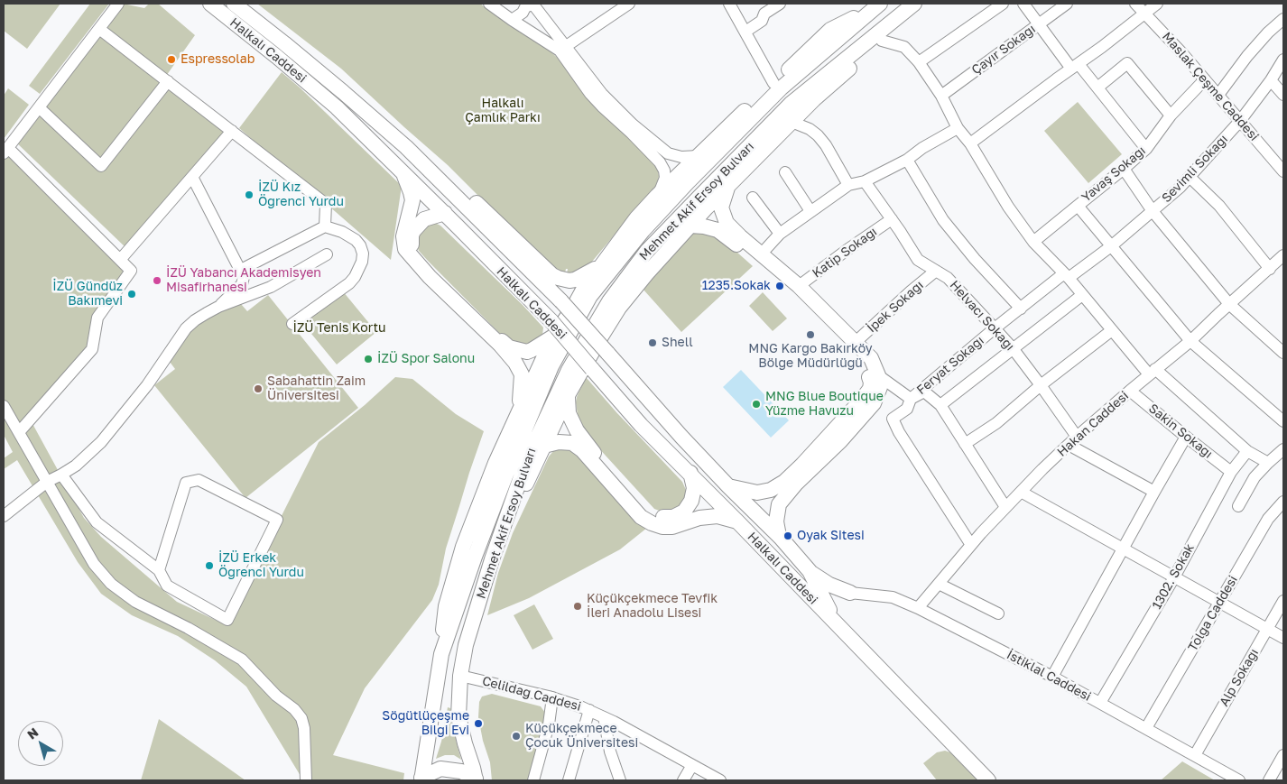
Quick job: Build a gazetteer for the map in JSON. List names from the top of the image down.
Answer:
{
  "streets": {
    "main road": ["Halkalı Caddesi", "Mehmet Akif Ersoy Bulvarı"],
    "street": [
      "Çayır Sokağı",
      "Maslak Çeşme Caddesi",
      "Sevimli Sokağı",
      "Yavaş Sokağı",
      "Katip Sokağı",
      "İpek Sokağı",
      "Helvacı Sokağı",
      "Feryat Sokağı",
      "Hakan Caddesi",
      "Sakin Sokağı",
      "1302. Sokak",
      "Tolga Caddesi",
      "İstiklal Caddesi",
      "Alp Sokağı",
      "Celildağ Caddesi"
    ]
  },
  "crossings": [
    ["Maslak Çeşme Caddesi", "Sevimli Sokağı"],
    ["Maslak Çeşme Caddesi", "Yavaş Sokağı"],
    ["Sevimli Sokağı", "Feryat Sokağı"],
    ["Mehmet Akif Ersoy Bulvarı", "Celildağ Caddesi"],
    ["Katip Sokağı", "Helvacı Sokağı"],
    ["İpek Sokağı", "Helvacı Sokağı"],
    ["Helvacı Sokağı", "Feryat Sokağı"],
    ["Helvacı Sokağı", "Hakan Caddesi"],
    ["Hakan Caddesi", "Sakin Sokağı"],
    ["Hakan Caddesi", "İstiklal Caddesi"],
    ["Sakin Sokağı", "1302. Sokak"],
    ["1302. Sokak", "İstiklal Caddesi"],
    ["Tolga Caddesi", "İstiklal Caddesi"],
    ["İstiklal Caddesi", "Alp Sokağı"]
  ],
  "parks": ["Halkalı Çamlık Parkı", "İZÜ Tenis Kortu"],
  "places": [
    "Espressolab",
    "İZÜ Kız Öğrenci Yurdu",
    "İZÜ Yabancı Akademisyen Misafirhanesi",
    "1235.Sokak",
    "İZÜ Gündüz Bakımevi",
    "MNG Kargo Bakırköy Bölge Müdürlüğü",
    "Shell",
    "İZÜ Spor Salonu",
    "Sabahattin Zaim Üniversitesi",
    "MNG Blue Boutique Yüzme Havuzu",
    "Oyak Sitesi",
    "İZÜ Erkek Öğrenci Yurdu",
    "Küçükçekmece Tevfik İleri Anadolu Lisesi",
    "Söğütlüçeşme Bilgi Evi",
    "Küçükçekmece Çocuk Üniversitesi"
  ],
  "north": "top left"
}
